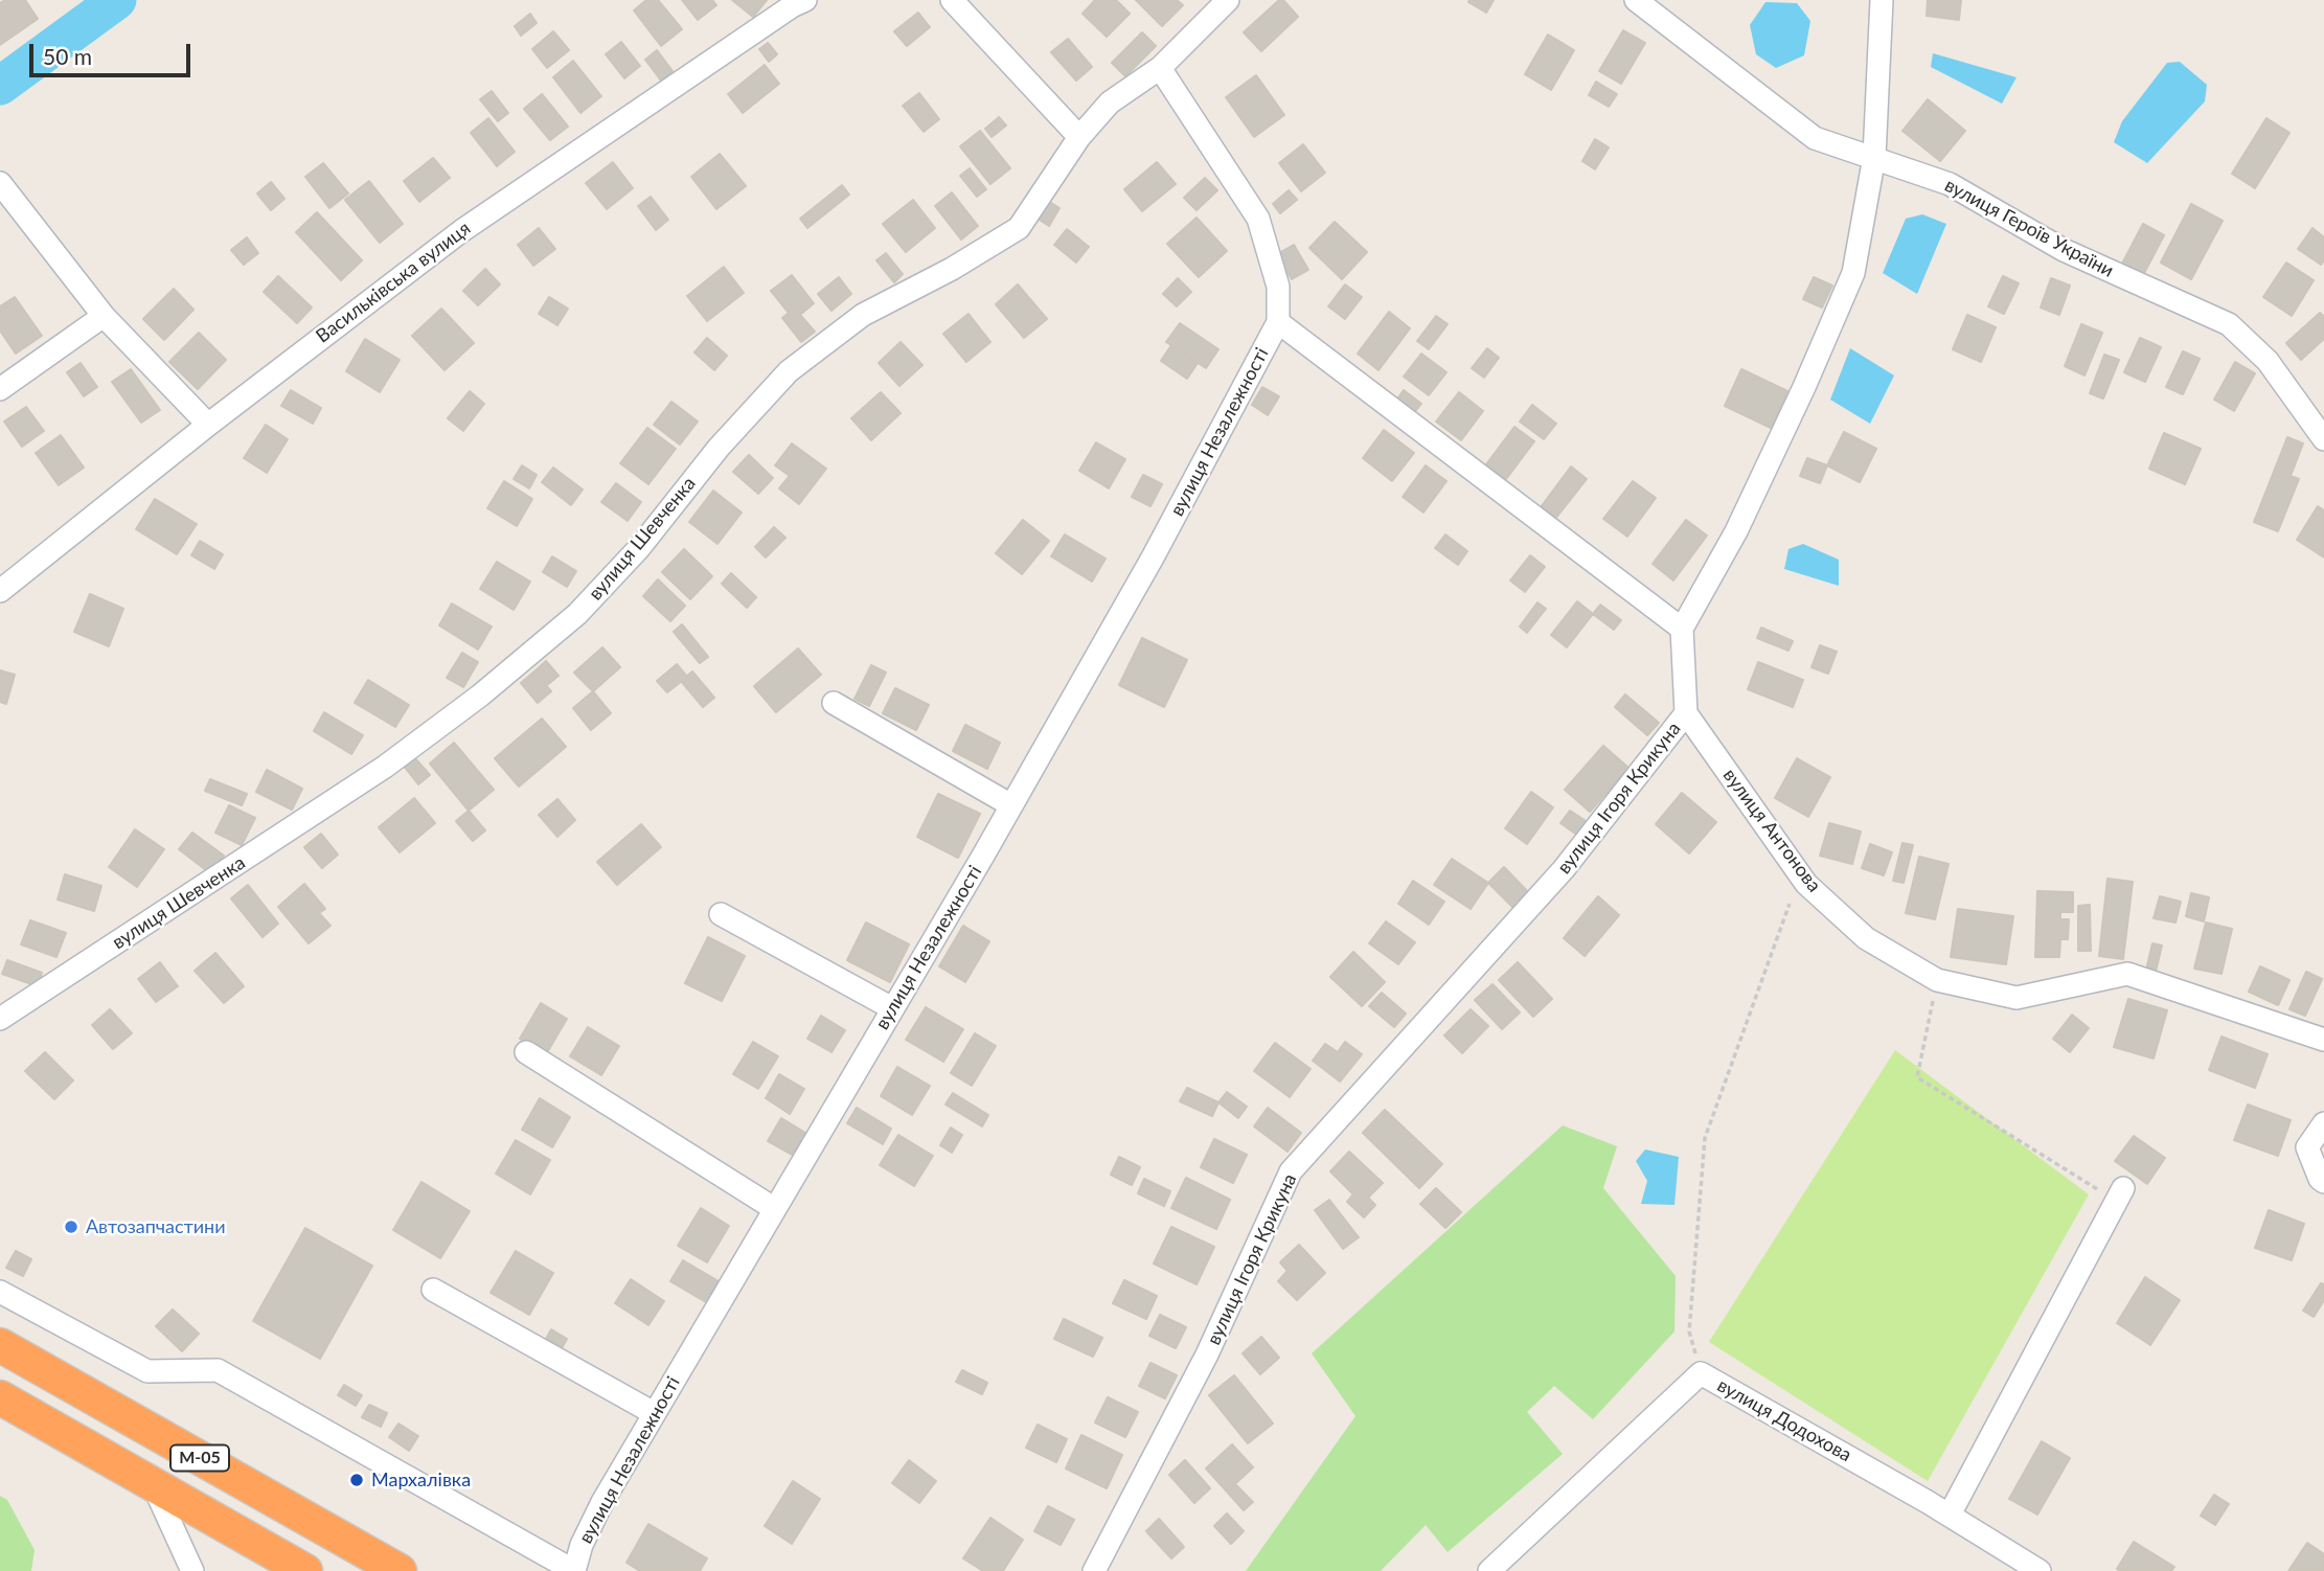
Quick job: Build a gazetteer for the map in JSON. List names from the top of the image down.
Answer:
{
  "streets": {
    "highway": ["М-05"],
    "street": [
      "вулиця Героїв України",
      "Васильківська вулиця",
      "вулиця Незалежності",
      "вулиця Шевченка",
      "вулиця Ігоря Крикуна",
      "вулиця Антонова",
      "вулиця Додохова"
    ]
  },
  "crossings": [
    ["вулиця Ігоря Крикуна", "вулиця Антонова"]
  ],
  "places": ["Автозапчастини", "Мархалівка"],
  "scale_bar": "50 m"
}
